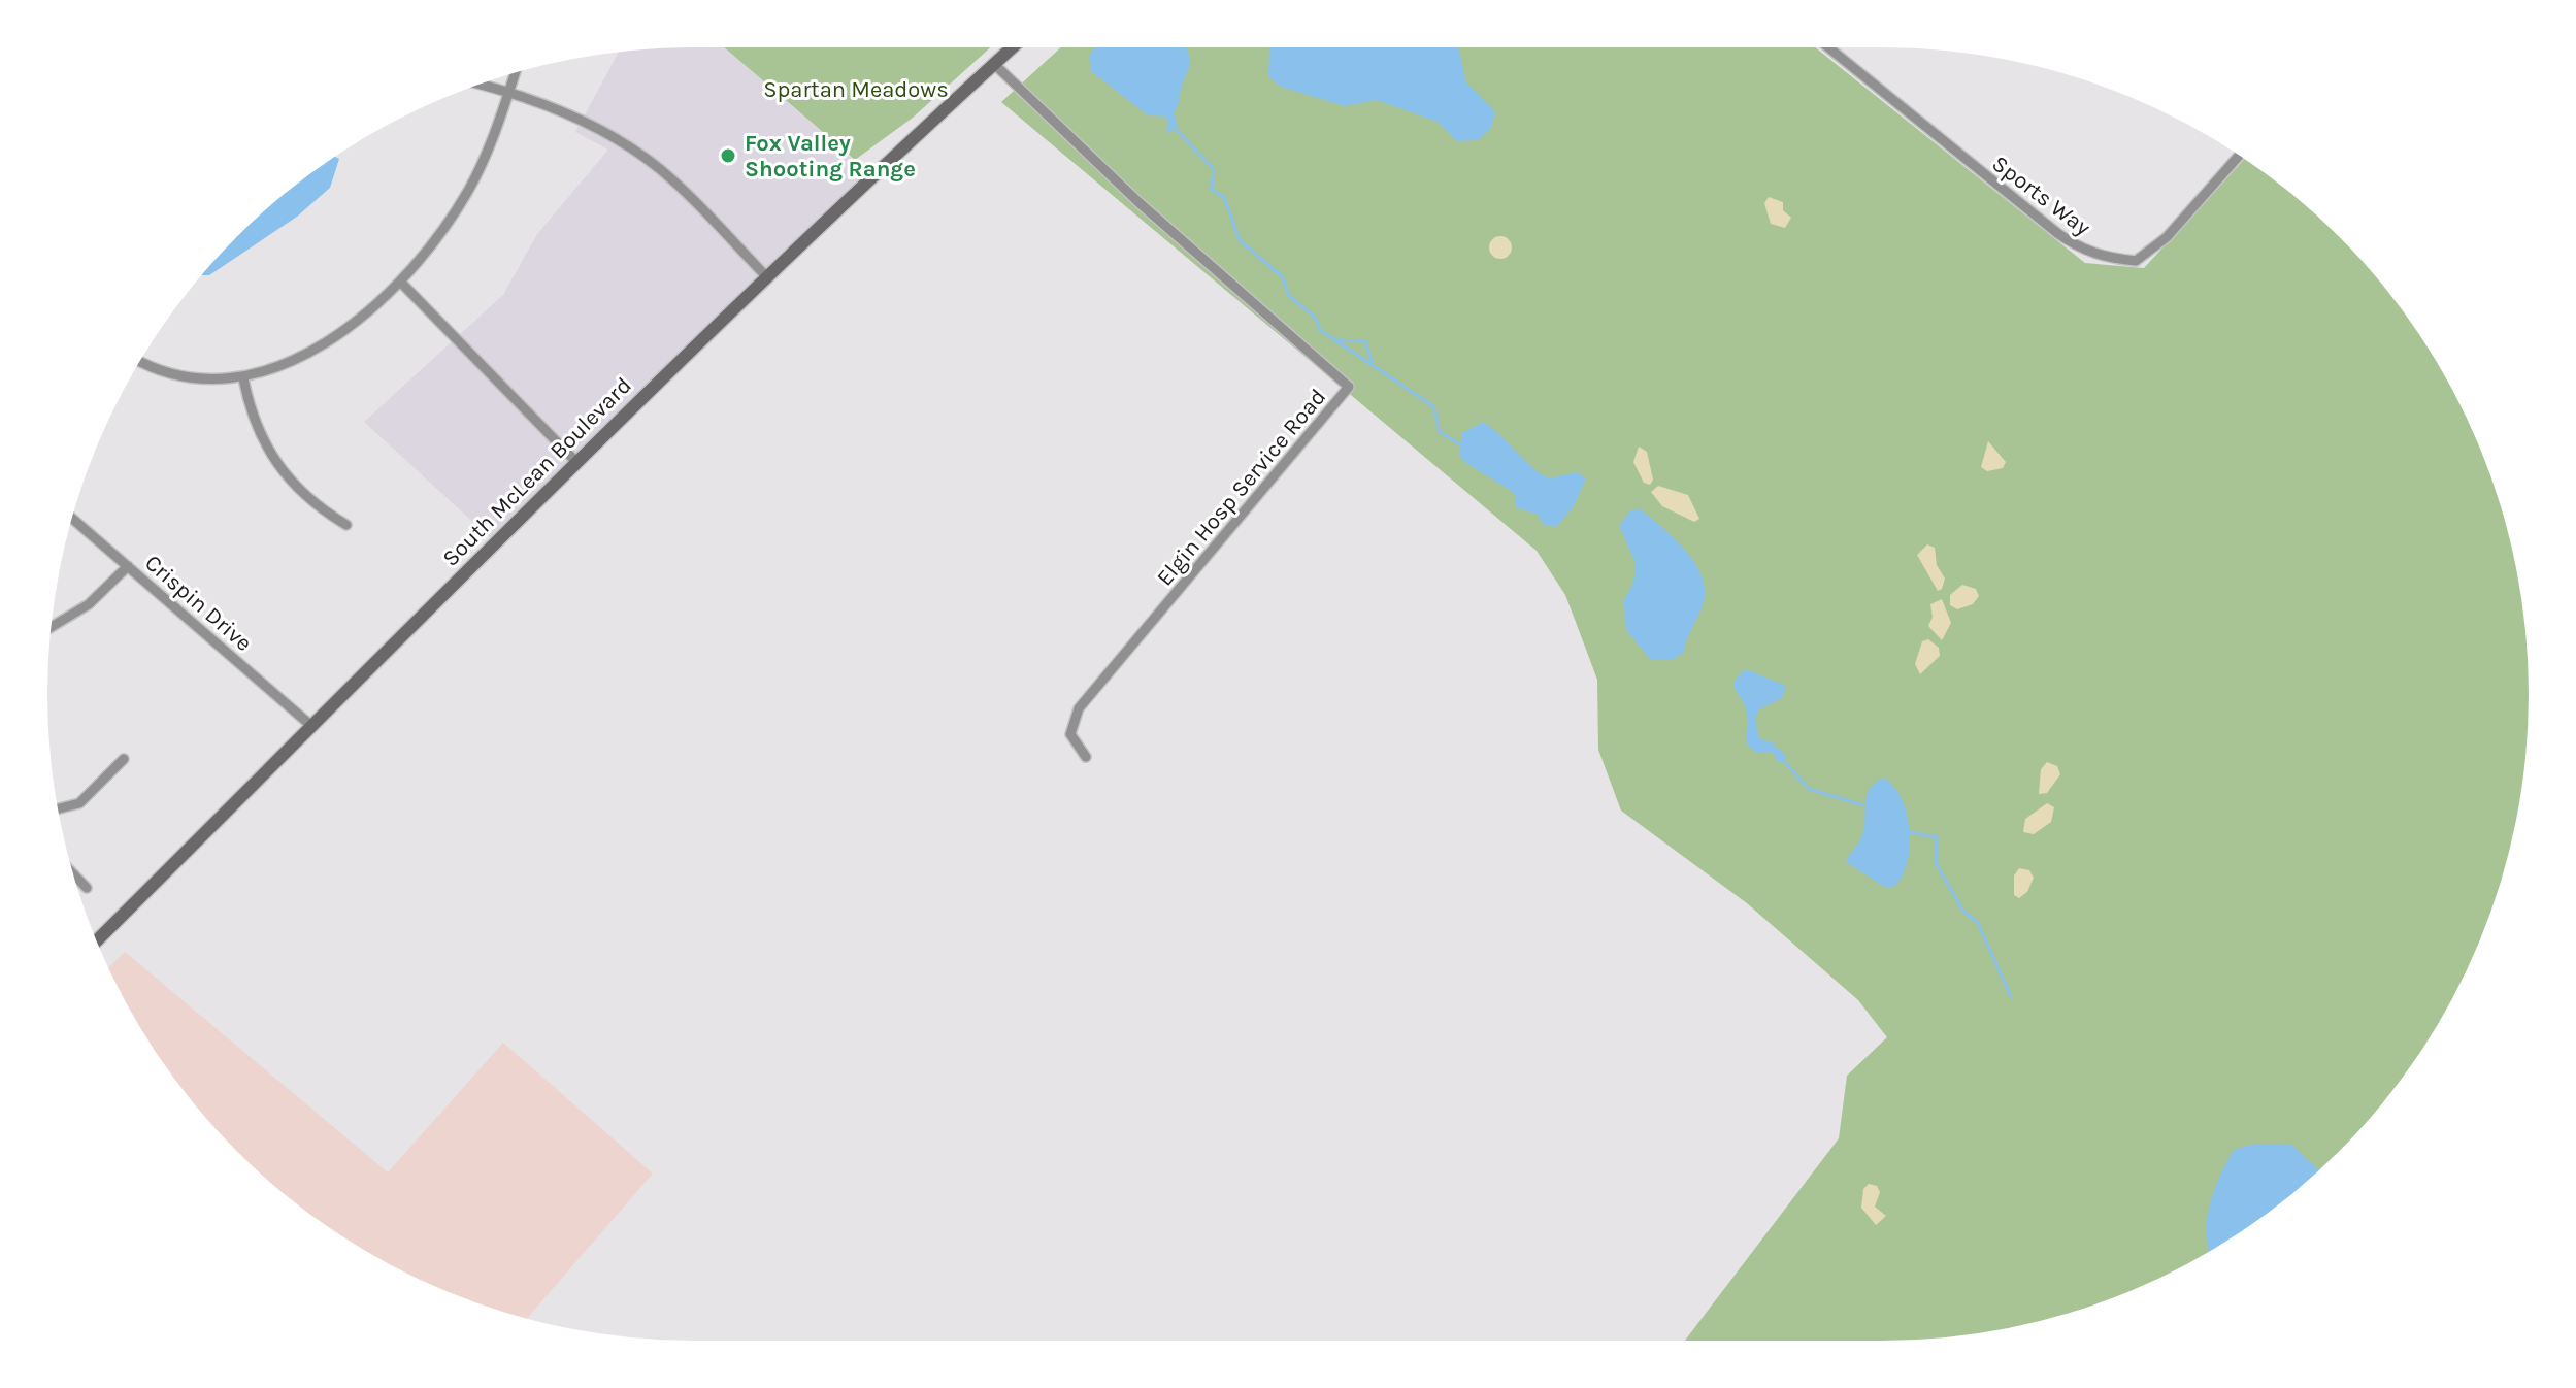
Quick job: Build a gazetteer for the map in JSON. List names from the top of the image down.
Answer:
{
  "streets": {
    "main road": ["South McLean Boulevard"],
    "street": ["Sports Way", "Elgin Hosp Service Road", "Crispin Drive"]
  },
  "crossings": [
    ["South McLean Boulevard", "Elgin Hosp Service Road"],
    ["South McLean Boulevard", "Crispin Drive"]
  ],
  "parks": ["Spartan Meadows"],
  "places": ["Fox Valley Shooting Range"]
}
